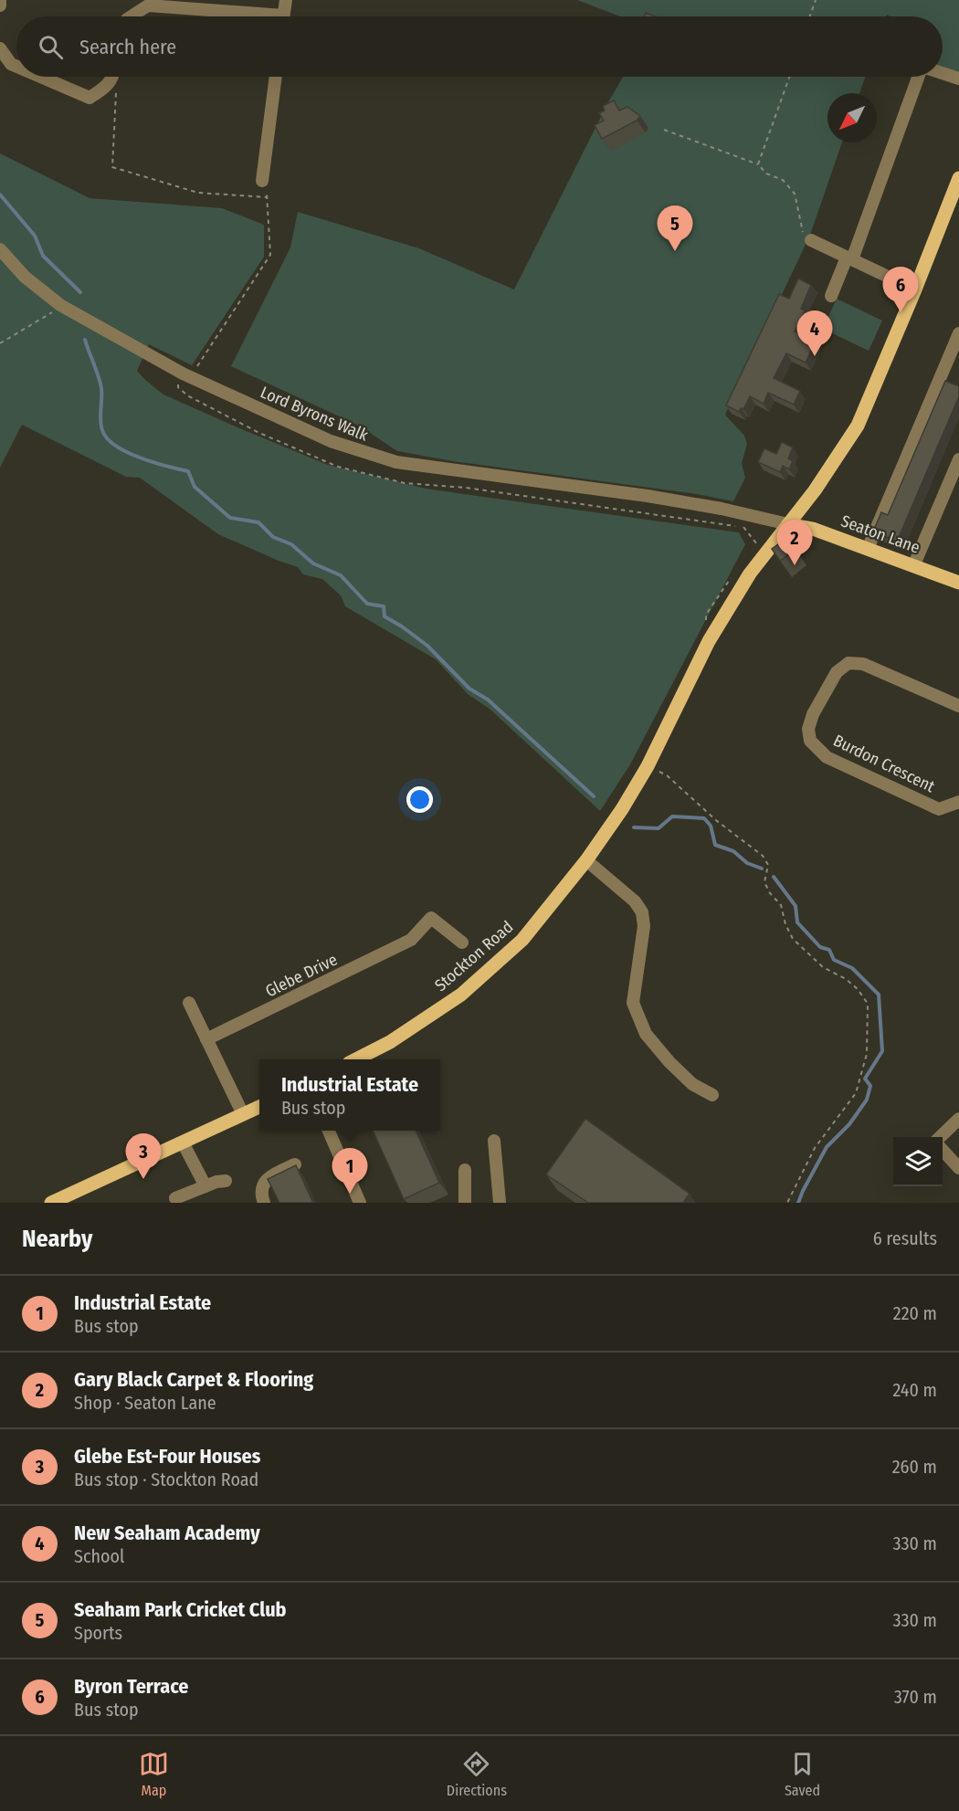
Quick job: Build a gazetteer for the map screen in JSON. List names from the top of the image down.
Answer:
{
  "streets": {
    "main road": ["Seaton Lane", "Stockton Road"],
    "street": ["Lord Byrons Walk", "Burdon Crescent", "Glebe Drive"]
  },
  "crossings": [
    ["Lord Byrons Walk", "Seaton Lane"],
    ["Lord Byrons Walk", "Stockton Road"],
    ["Seaton Lane", "Stockton Road"]
  ],
  "north": "bottom left",
  "page": {
    "search": "Search here",
    "pins": [
      "5",
      "6",
      "4",
      "2",
      "3",
      "1"
    ],
    "popup": ["Industrial Estate", "Bus stop"],
    "heading": ["Nearby", "6 results"],
    "list": [
      {
        "mark": "1",
        "name": "Industrial Estate",
        "note": "Bus stop",
        "value": "220 m"
      },
      {
        "mark": "2",
        "name": "Gary Black Carpet & Flooring",
        "note": "Shop · Seaton Lane",
        "value": "240 m"
      },
      {
        "mark": "3",
        "name": "Glebe Est-Four Houses",
        "note": "Bus stop · Stockton Road",
        "value": "260 m"
      },
      {
        "mark": "4",
        "name": "New Seaham Academy",
        "note": "School",
        "value": "330 m"
      },
      {
        "mark": "5",
        "name": "Seaham Park Cricket Club",
        "note": "Sports",
        "value": "330 m"
      },
      {
        "mark": "6",
        "name": "Byron Terrace",
        "note": "Bus stop",
        "value": "370 m"
      }
    ],
    "nav": ["Map", "Directions", "Saved"]
  }
}
